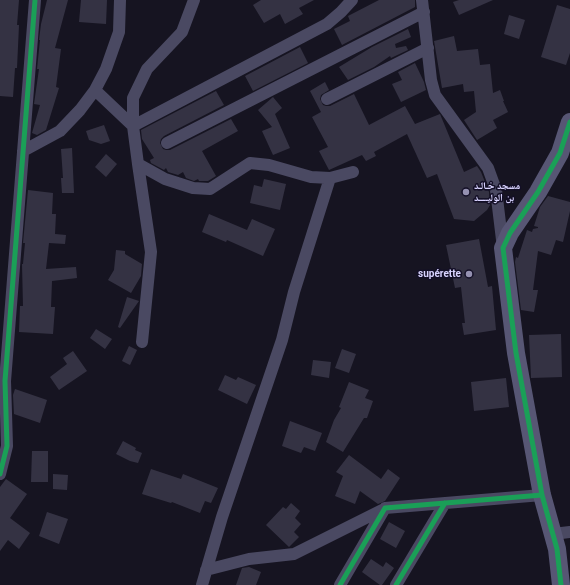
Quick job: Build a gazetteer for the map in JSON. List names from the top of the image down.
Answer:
{
  "places": ["مسجد خـالـد بن الوليــــد", "supérette"]
}
